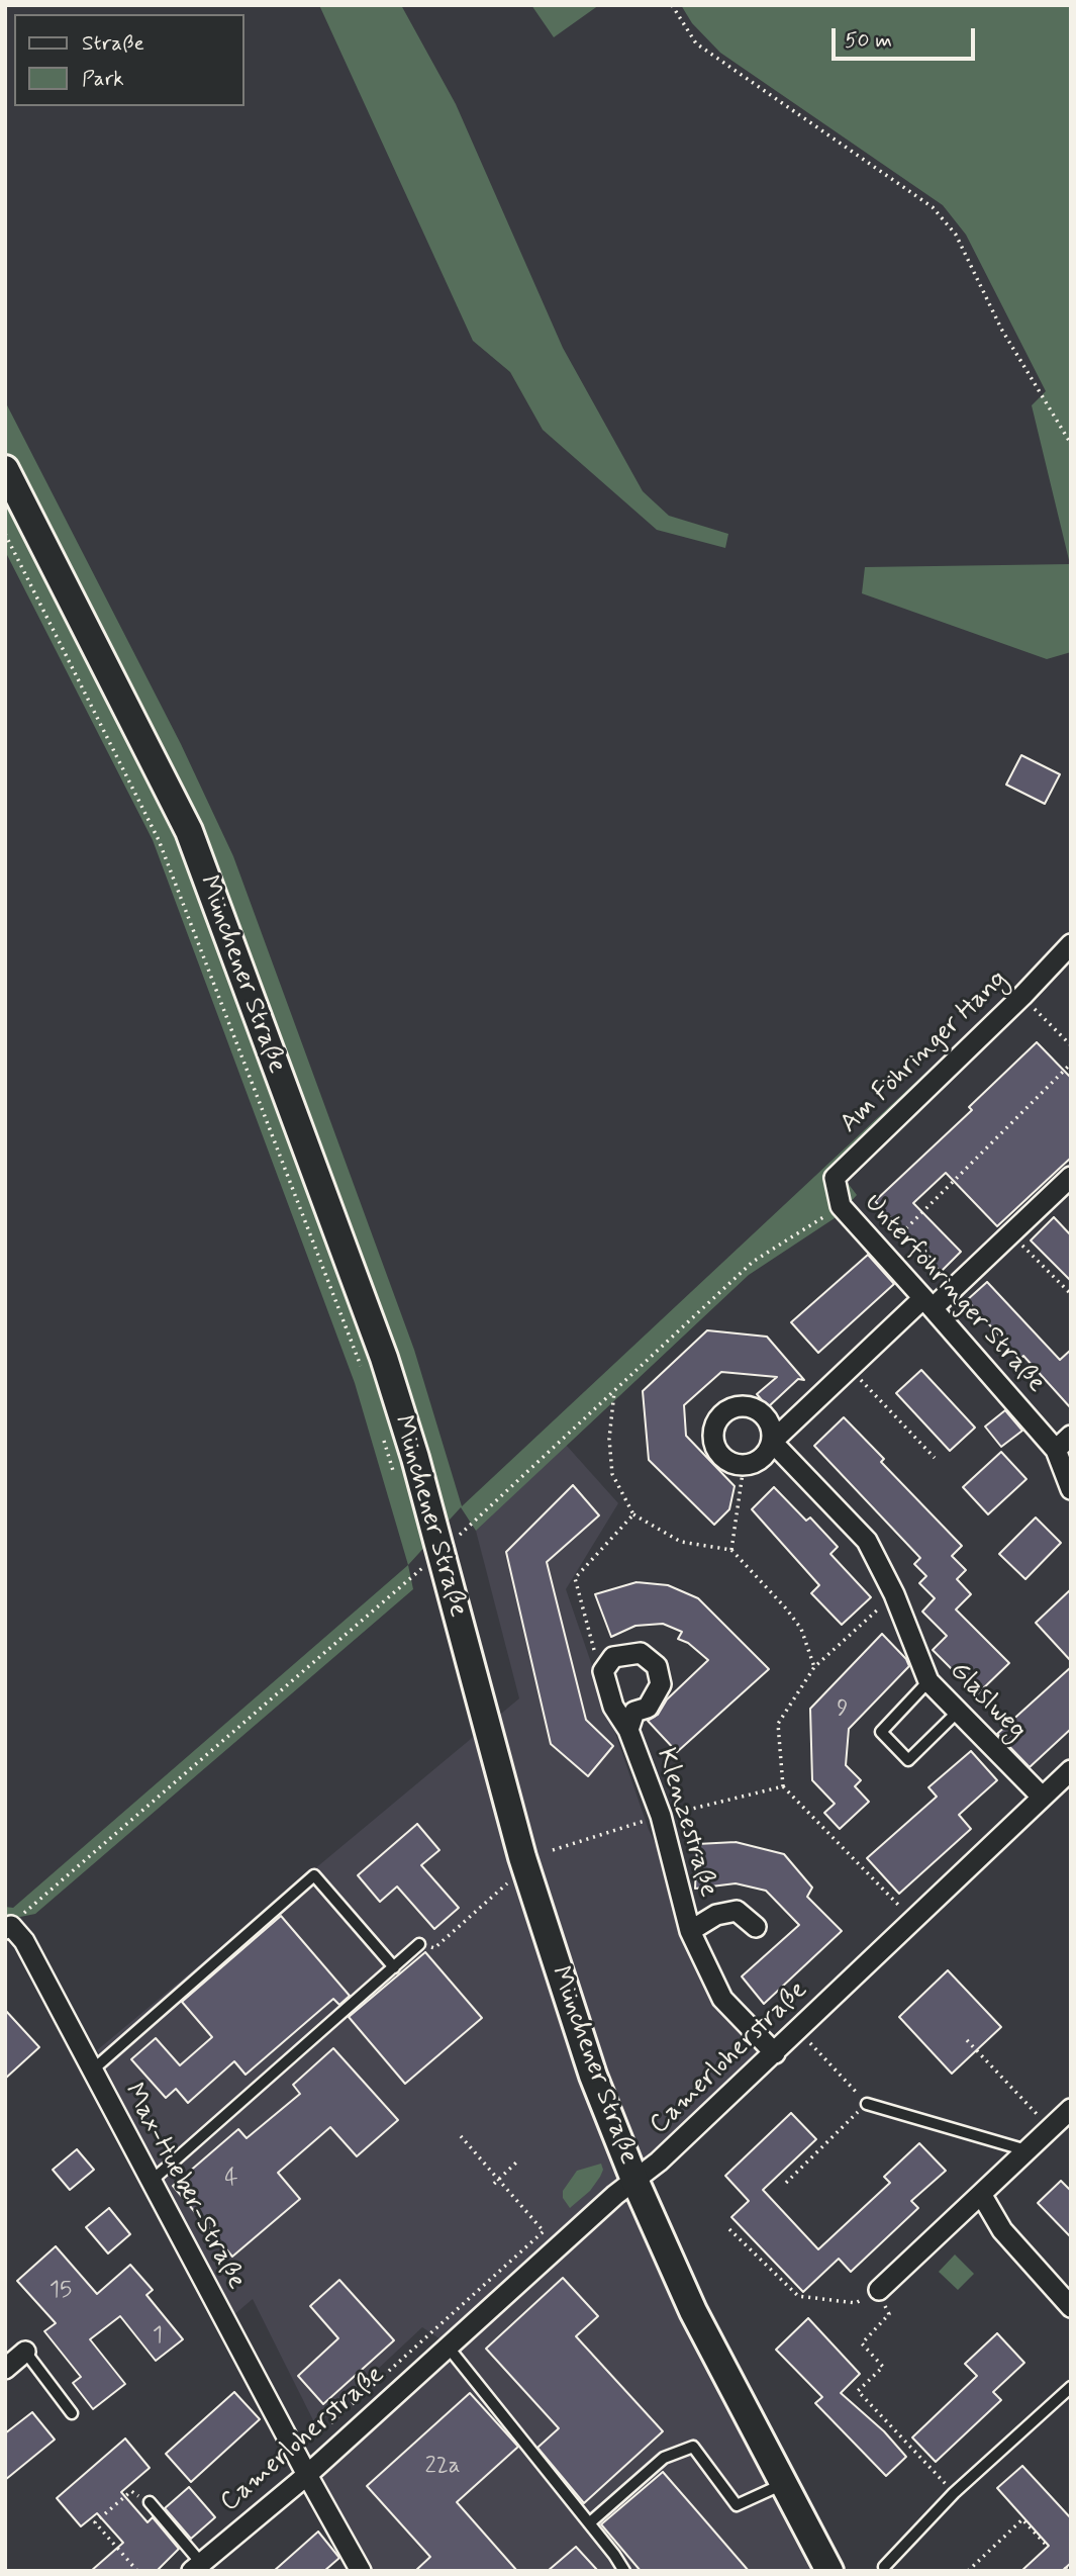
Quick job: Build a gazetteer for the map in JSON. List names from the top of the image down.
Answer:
{
  "streets": {
    "main road": ["Münchener Straße"],
    "street": [
      "Am Föhringer Hang",
      "Unterföhringer Straße",
      "Glaslweg",
      "Klenzestraße",
      "Camerloherstraße",
      "Max-Hueber-Straße"
    ]
  },
  "crossings": [
    ["Münchener Straße", "Camerloherstraße"],
    ["Am Föhringer Hang", "Unterföhringer Straße"],
    ["Glaslweg", "Camerloherstraße"],
    ["Klenzestraße", "Camerloherstraße"],
    ["Camerloherstraße", "Max-Hueber-Straße"]
  ],
  "house_numbers": [
    "9",
    "4",
    "15",
    "1",
    "22a"
  ],
  "legend": ["Straße", "Park"],
  "scale_bar": "50 m"
}
